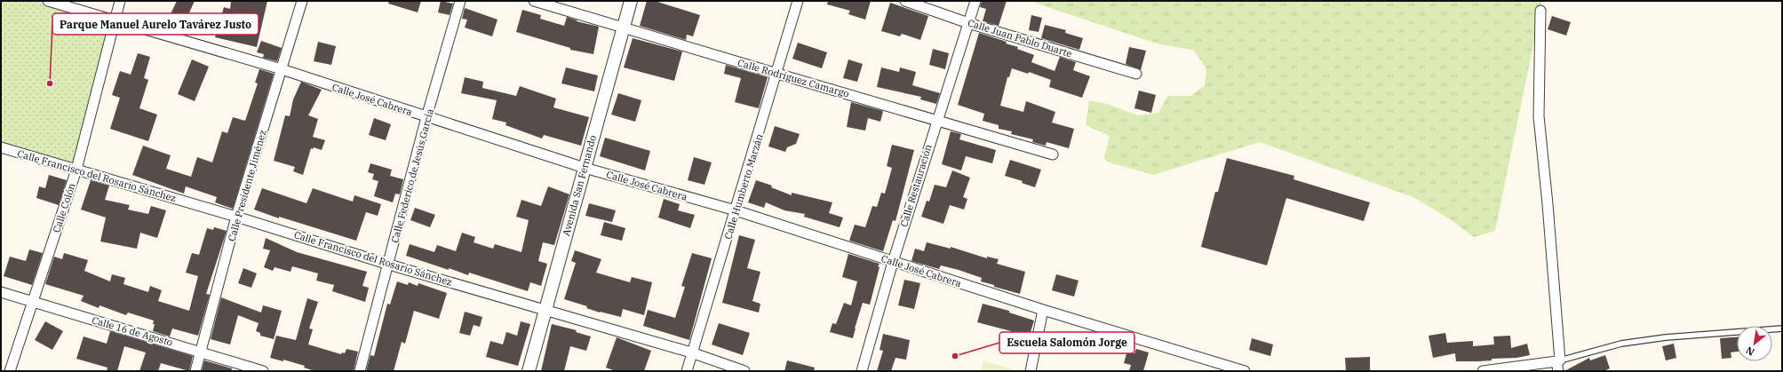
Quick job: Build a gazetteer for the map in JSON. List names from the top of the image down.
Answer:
{
  "streets": {
    "street": [
      "Calle Juan Pablo Duarte",
      "Calle Rodríguez Camargo",
      "Calle José Cabrera",
      "Calle Francisco del Rosario Sánchez",
      "Calle Federico de Jesús García",
      "Calle Presidente Jiménez",
      "Avenida San Fernando",
      "Calle Restauración",
      "Calle Humberto Marzán",
      "Calle Colón",
      "Calle 16 de Agosto"
    ]
  },
  "crossings": [
    ["Calle Juan Pablo Duarte", "Calle Restauración"],
    ["Calle Rodríguez Camargo", "Avenida San Fernando"],
    ["Calle Rodríguez Camargo", "Calle Restauración"],
    ["Calle Rodríguez Camargo", "Calle Humberto Marzán"],
    ["Calle José Cabrera", "Calle Federico de Jesús García"],
    ["Calle José Cabrera", "Calle Presidente Jiménez"],
    ["Calle José Cabrera", "Avenida San Fernando"],
    ["Calle José Cabrera", "Calle Restauración"],
    ["Calle José Cabrera", "Calle Humberto Marzán"],
    ["Calle José Cabrera", "Calle Colón"],
    ["Calle Francisco del Rosario Sánchez", "Calle Federico de Jesús García"],
    ["Calle Francisco del Rosario Sánchez", "Calle Presidente Jiménez"],
    ["Calle Francisco del Rosario Sánchez", "Avenida San Fernando"],
    ["Calle Francisco del Rosario Sánchez", "Calle Humberto Marzán"],
    ["Calle Francisco del Rosario Sánchez", "Calle Colón"],
    ["Calle Presidente Jiménez", "Calle 16 de Agosto"],
    ["Calle Colón", "Calle 16 de Agosto"]
  ],
  "places": ["Parque Manuel Aurelo Tavárez Justo", "Escuela Salomón Jorge"],
  "north": "bottom left"
}
